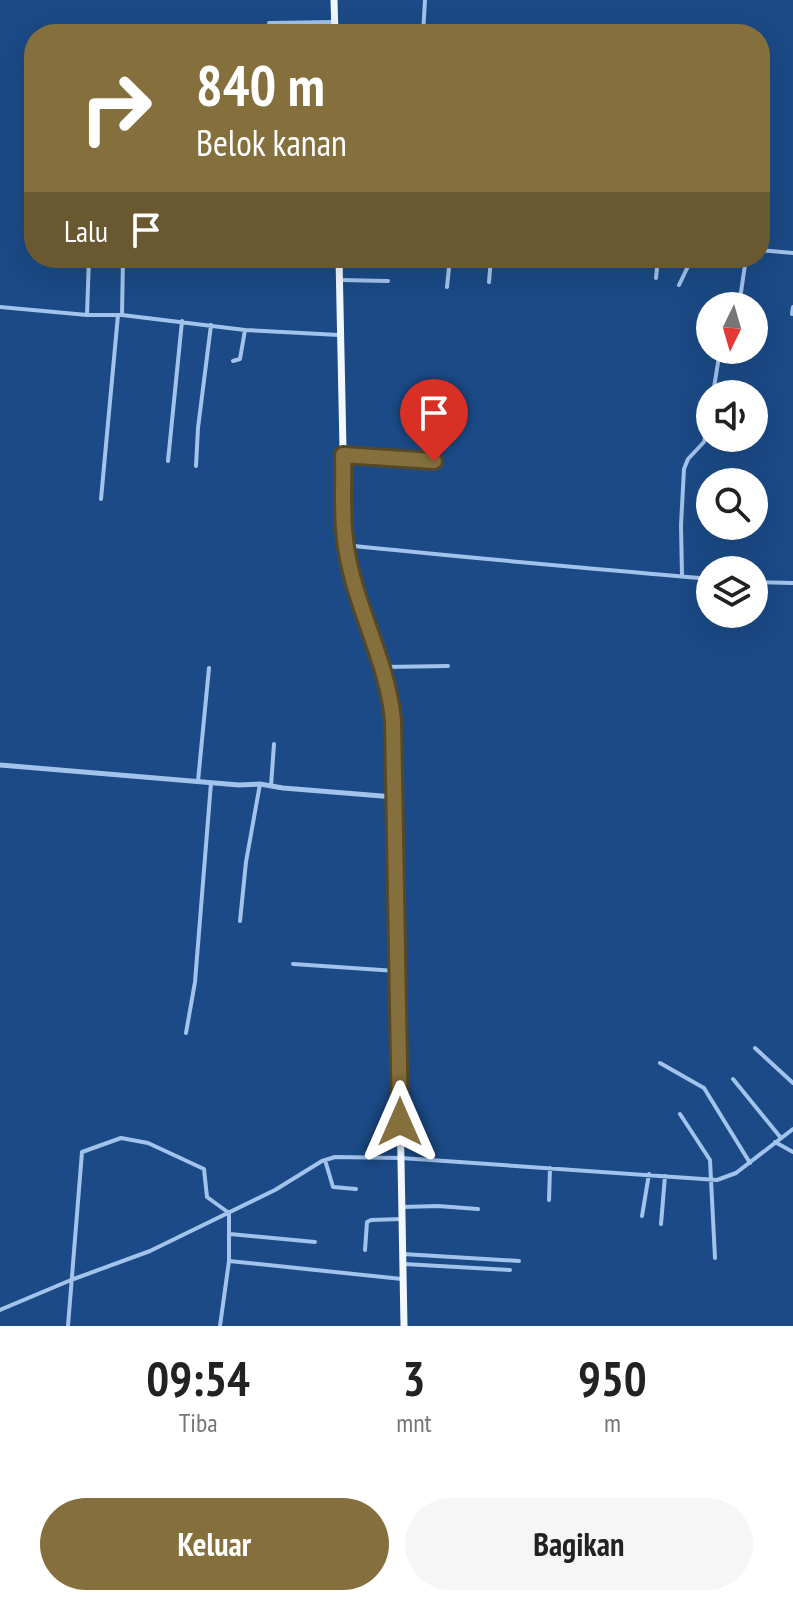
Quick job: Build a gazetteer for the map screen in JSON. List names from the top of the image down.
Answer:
{
  "north": "bottom",
  "page": {
    "turn": ["840 m", "Belok kanan"],
    "then": "Lalu",
    "eta": [
      "09:54",
      "Tiba",
      "3",
      "mnt",
      "950",
      "m"
    ],
    "buttons": ["Keluar", "Bagikan"]
  }
}
